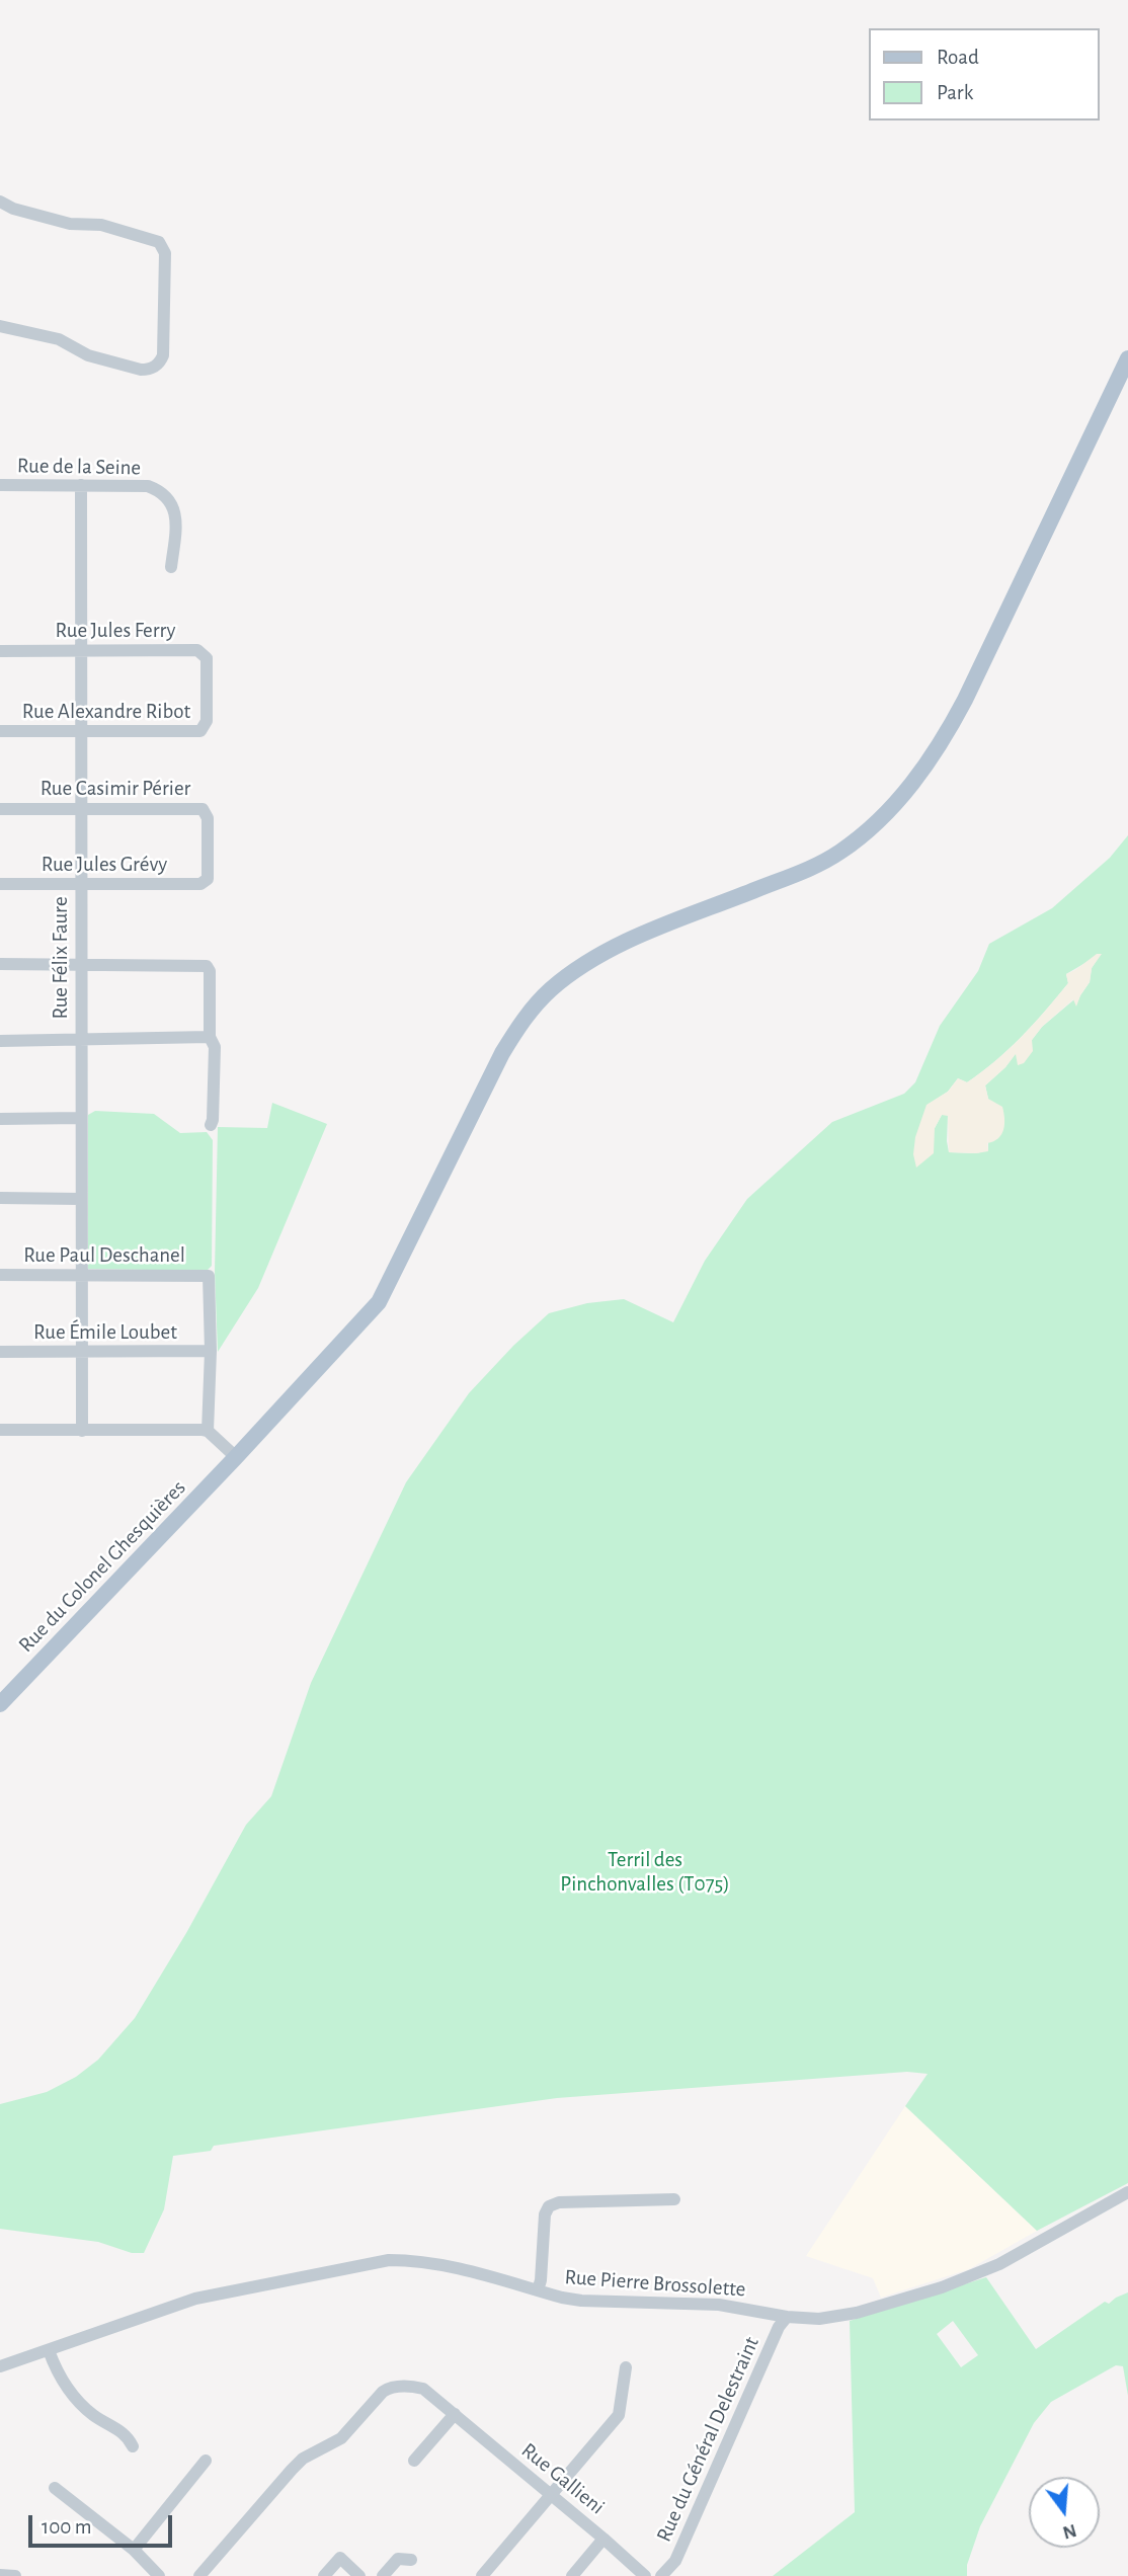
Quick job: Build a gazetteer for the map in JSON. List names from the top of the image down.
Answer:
{
  "streets": {
    "main road": ["Rue du Colonel Ghesquières"],
    "street": [
      "Rue de la Seine",
      "Rue Jules Ferry",
      "Rue Alexandre Ribot",
      "Rue Casimir Périer",
      "Rue Jules Grévy",
      "Rue Félix Faure",
      "Rue Paul Deschanel",
      "Rue Émile Loubet",
      "Rue Pierre Brossolette",
      "Rue du Général Delestraint",
      "Rue Gallieni"
    ]
  },
  "crossings": [
    ["Rue de la Seine", "Rue Félix Faure"],
    ["Rue Jules Ferry", "Rue Alexandre Ribot"],
    ["Rue Jules Ferry", "Rue Félix Faure"],
    ["Rue Alexandre Ribot", "Rue Félix Faure"],
    ["Rue Casimir Périer", "Rue Jules Grévy"],
    ["Rue Casimir Périer", "Rue Félix Faure"],
    ["Rue Jules Grévy", "Rue Félix Faure"],
    ["Rue Félix Faure", "Rue Paul Deschanel"],
    ["Rue Félix Faure", "Rue Émile Loubet"],
    ["Rue Paul Deschanel", "Rue Émile Loubet"],
    ["Rue Pierre Brossolette", "Rue du Général Delestraint"]
  ],
  "parks": ["Terril des Pinchonvalles (T075)"],
  "legend": ["Road", "Park"],
  "scale_bar": "100 m",
  "north": "bottom"
}
